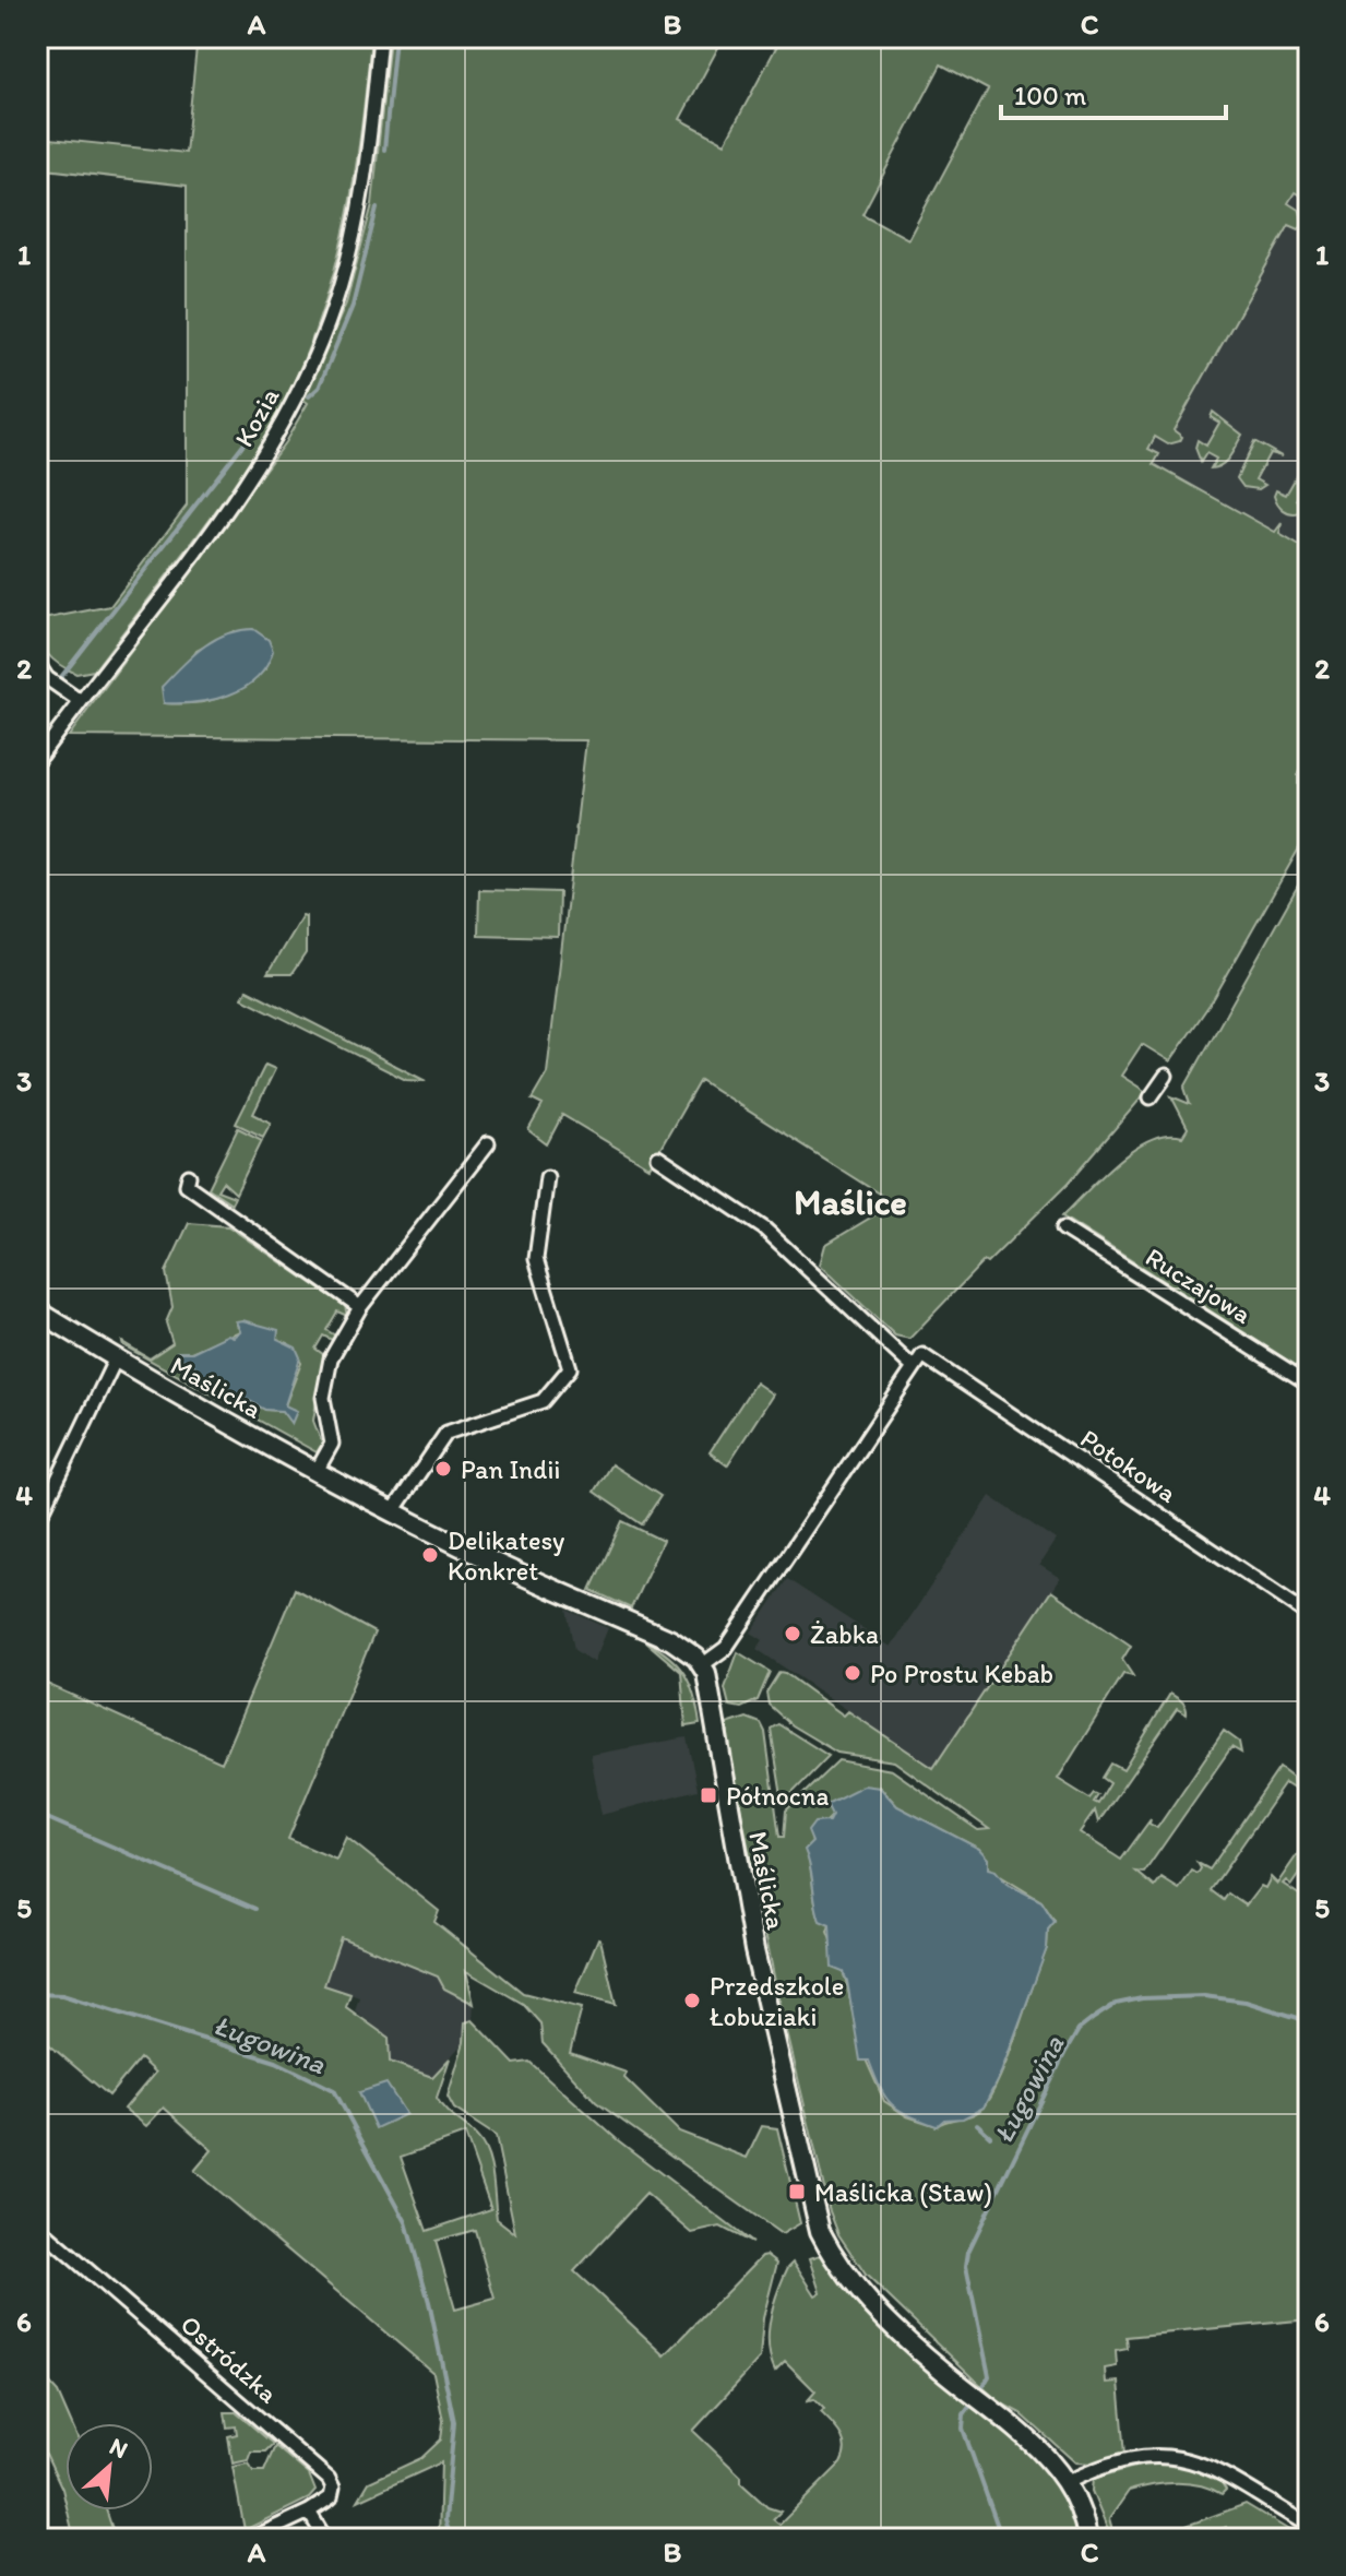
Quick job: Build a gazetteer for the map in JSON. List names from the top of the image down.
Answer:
{
  "streets": {
    "street": [
      "Kozia",
      "Ruczajowa",
      "Maślicka",
      "Potokowa",
      "Ostródzka"
    ]
  },
  "districts": ["Maślice"],
  "water": ["Ługowina"],
  "places": {
    "other": [
      "Pan Indii",
      "Delikatesy Konkret",
      "Żabka",
      "Po Prostu Kebab",
      "Przedszkole Łobuziaki"
    ],
    "transit": ["Północna", "Maślicka (Staw)"]
  },
  "scale_bar": "100 m",
  "north": "top right",
  "grid": {
    "columns": ["A", "B", "C"],
    "rows": [
      "1",
      "2",
      "3",
      "4",
      "5",
      "6"
    ]
  }
}
